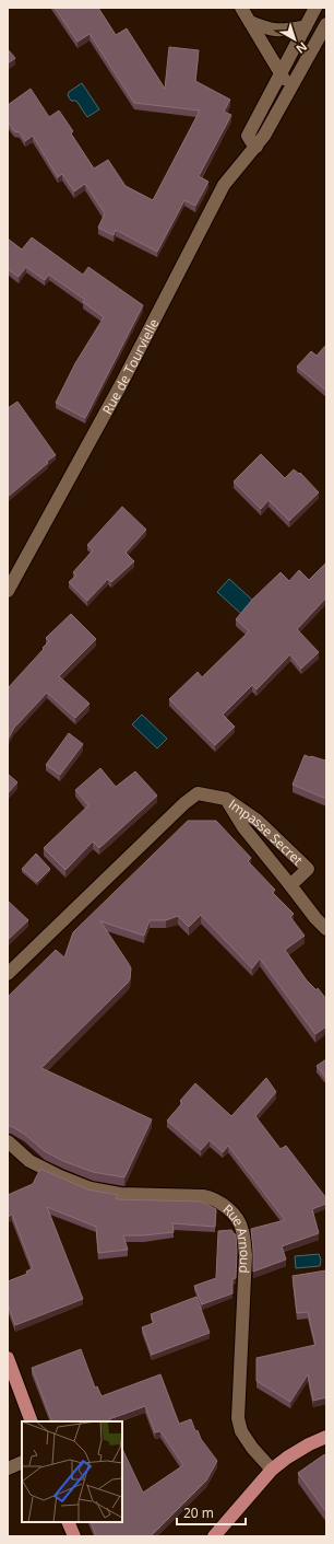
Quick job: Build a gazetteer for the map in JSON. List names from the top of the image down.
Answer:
{
  "streets": {
    "street": ["Rue de Tourvielle", "Impasse Secret", "Rue Arnoud"]
  },
  "scale_bar": "20 m",
  "north": "bottom right"
}
